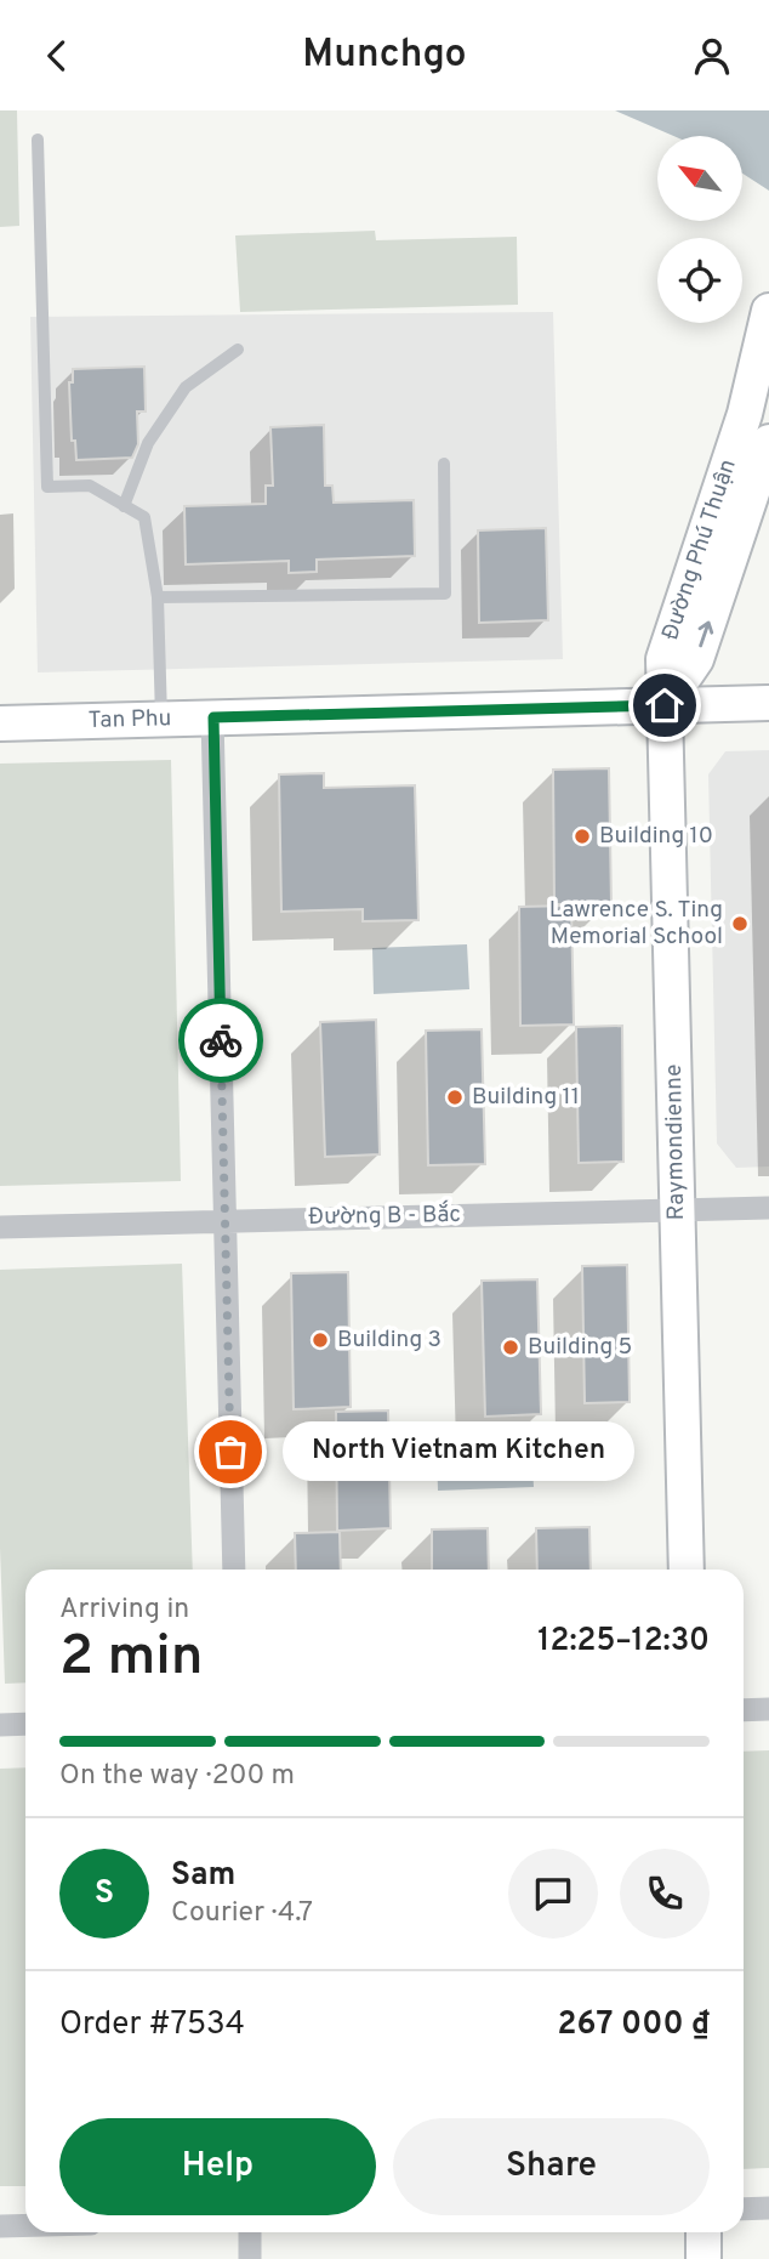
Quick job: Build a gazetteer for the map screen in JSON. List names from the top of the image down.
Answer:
{
  "streets": {
    "street": [
      "Đường Phú Thuận",
      "Tan Phu",
      "Raymondienne",
      "Đường B - Bắc"
    ]
  },
  "crossings": [
    ["Đường Phú Thuận", "Tan Phu"],
    ["Đường Phú Thuận", "Raymondienne"],
    ["Tan Phu", "Raymondienne"],
    ["Raymondienne", "Đường B - Bắc"]
  ],
  "places": [
    "Building 10",
    "Lawrence S. Ting Memorial School",
    "Building 11",
    "Building 3",
    "Building 5",
    "North Vietnam Kitchen"
  ],
  "north": "top left",
  "page": {
    "header": "Munchgo",
    "bubble": "North Vietnam Kitchen",
    "heading": ["2 min", "Arriving in", "12:25–12:30"],
    "panel": [
      "Sam",
      "Courier · 4.7",
      "Order #7534",
      "267 000 ₫"
    ],
    "bar": "On the way · 200 m",
    "round": "S",
    "buttons": ["Help", "Share"]
  }
}
